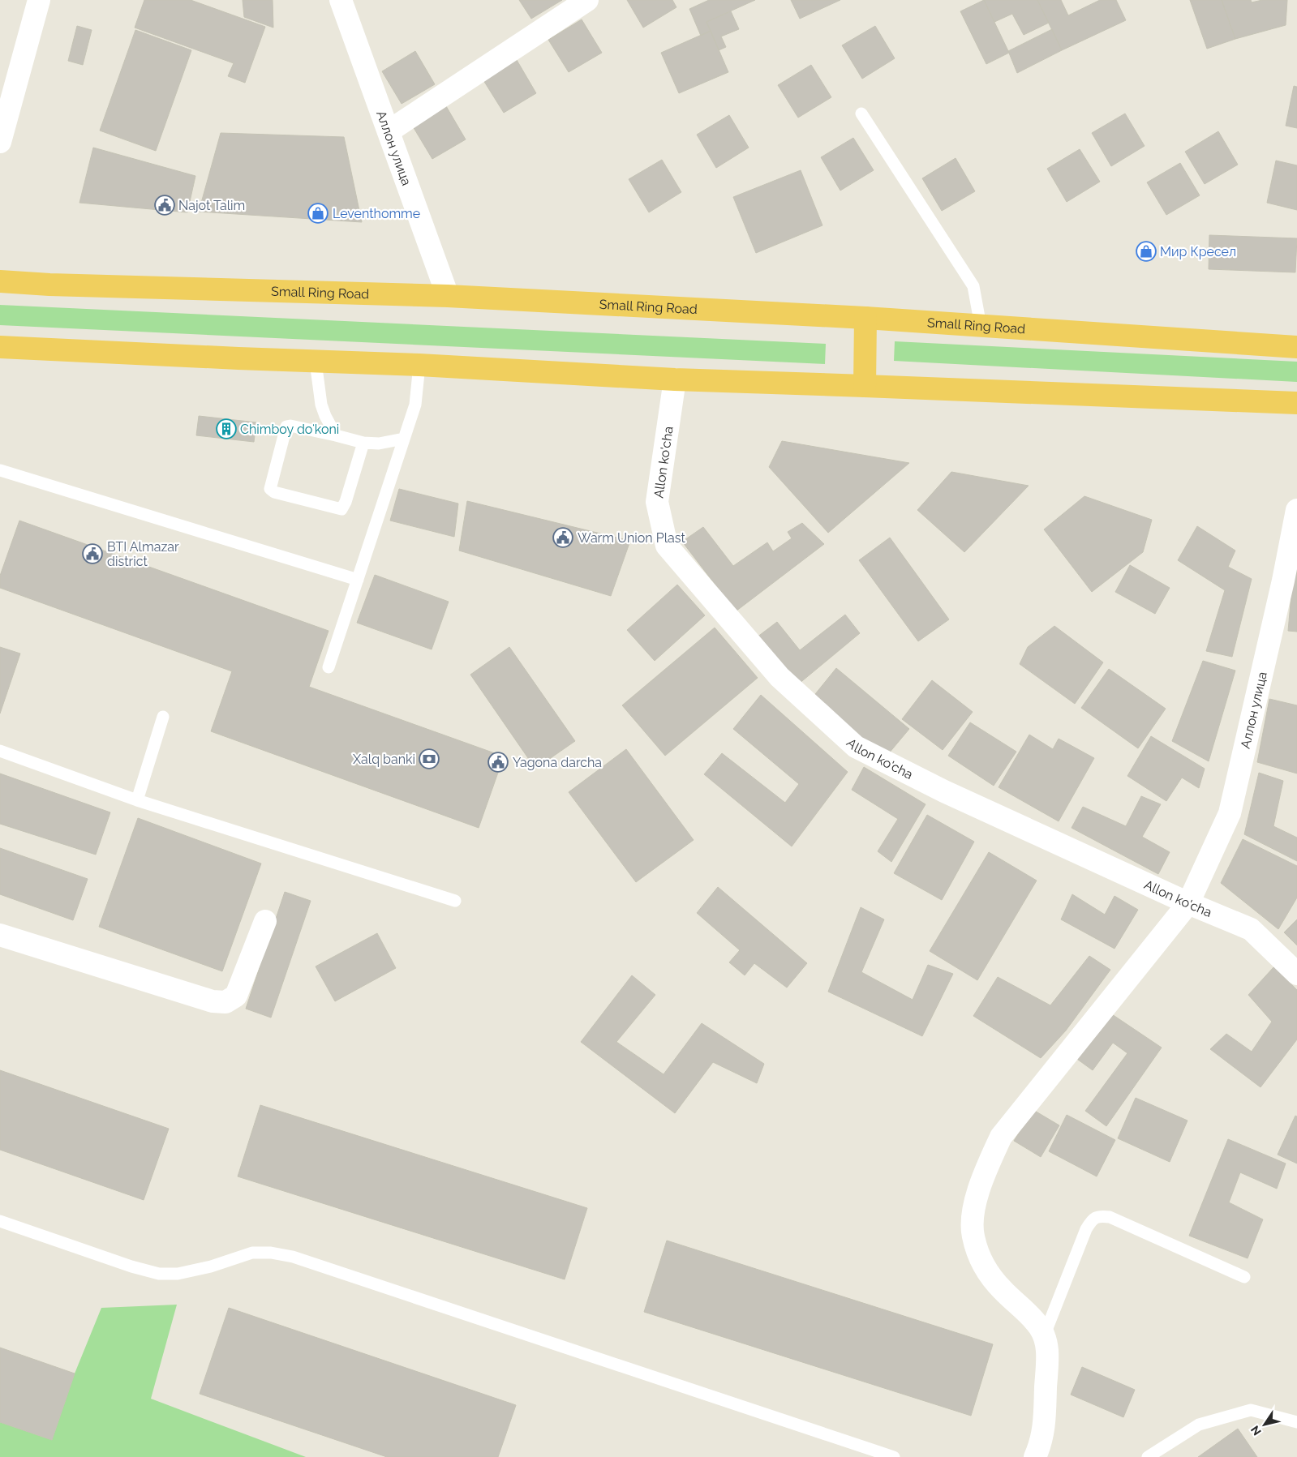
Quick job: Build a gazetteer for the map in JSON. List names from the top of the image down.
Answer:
{
  "streets": {
    "highway": ["Small Ring Road"],
    "street": ["Аллон улица", "Allon ko'cha"]
  },
  "crossings": [
    ["Аллон улица", "Small Ring Road"],
    ["Аллон улица", "Allon ko'cha"]
  ],
  "places": {
    "public building": [
      "Najot Talim",
      "Warm Union Plast",
      "BTI Almazar district",
      "Yagona darcha"
    ],
    "shop": ["Leventhomme", "Мир Кресел"],
    "building": ["Chimboy doʻkoni"],
    "bank": ["Xalq banki"]
  },
  "north": "bottom left"
}
